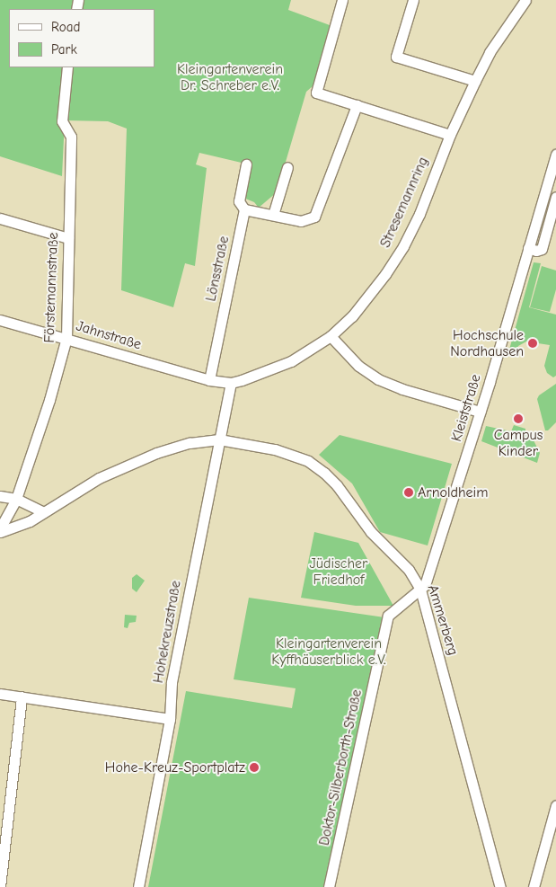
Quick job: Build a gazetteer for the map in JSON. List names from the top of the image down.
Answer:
{
  "streets": {
    "street": [
      "Stresemannring",
      "Lönsstraße",
      "Förstemannstraße",
      "Jahnstraße",
      "Kleiststraße",
      "Ammerberg",
      "Hohekreuzstraße",
      "Doktor-Silberborth-Straße"
    ]
  },
  "crossings": [
    ["Stresemannring", "Lönsstraße"],
    ["Stresemannring", "Jahnstraße"],
    ["Stresemannring", "Hohekreuzstraße"],
    ["Lönsstraße", "Jahnstraße"],
    ["Förstemannstraße", "Jahnstraße"],
    ["Kleiststraße", "Ammerberg"],
    ["Kleiststraße", "Doktor-Silberborth-Straße"],
    ["Ammerberg", "Hohekreuzstraße"],
    ["Ammerberg", "Doktor-Silberborth-Straße"]
  ],
  "parks": ["Kleingartenverein Dr. Schreber e.V.", "Jüdischer Friedhof", "Kleingartenverein Kyffhäuserblick e.V."],
  "places": [
    "Hochschule Nordhausen",
    "Campus Kinder",
    "Arnoldheim",
    "Hohe-Kreuz-Sportplatz"
  ],
  "legend": ["Road", "Park"]
}
